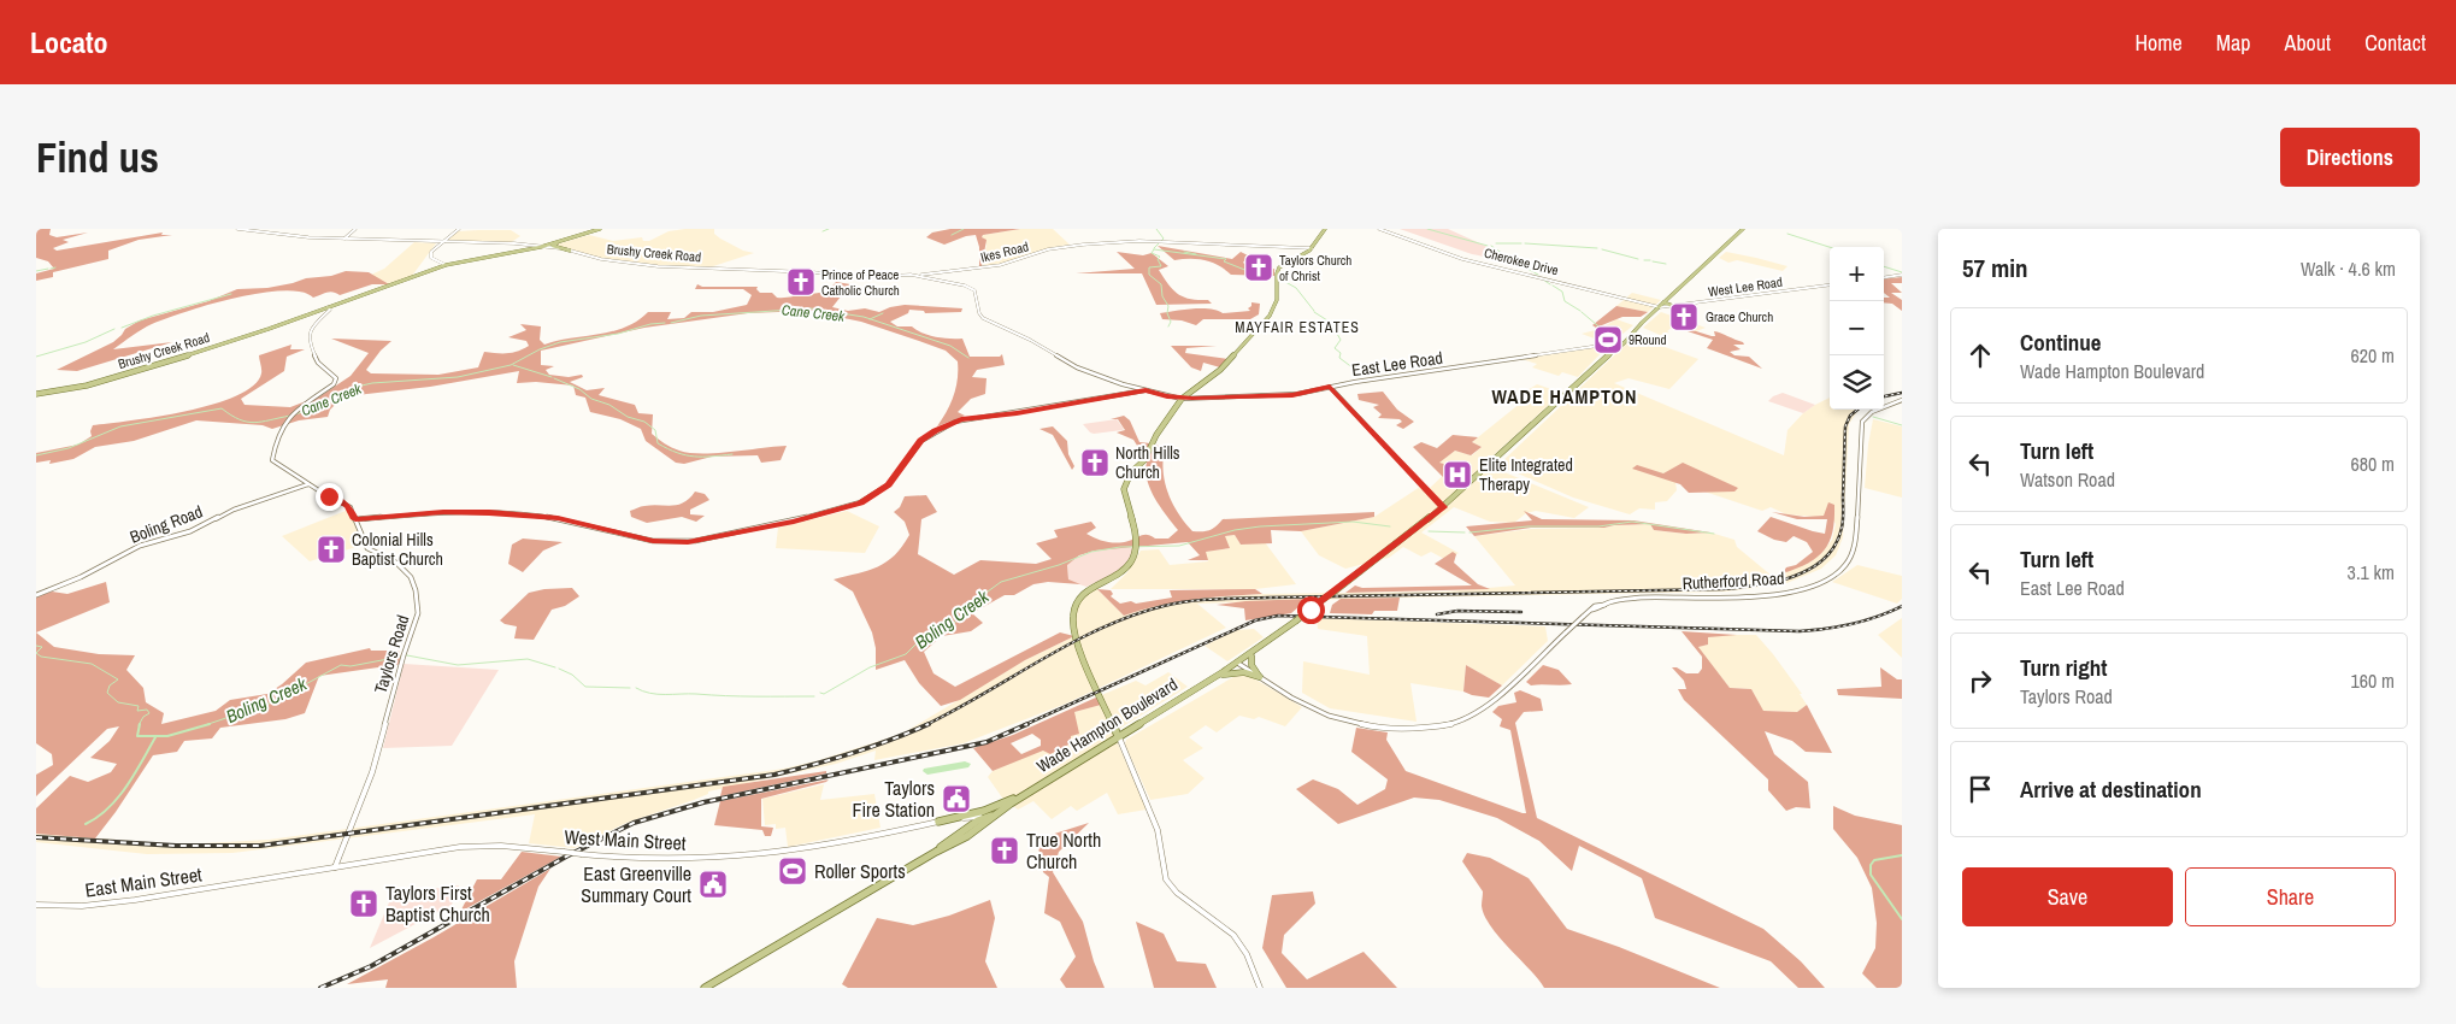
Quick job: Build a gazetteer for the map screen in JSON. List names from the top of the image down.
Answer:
{
  "streets": {
    "main road": ["Brushy Creek Road", "Wade Hampton Boulevard"],
    "street": [
      "Ikes Road",
      "Cherokee Drive",
      "West Lee Road",
      "East Lee Road",
      "Boling Road",
      "Rutherford Road",
      "Taylors Road",
      "West Main Street",
      "East Main Street"
    ]
  },
  "crossings": [
    ["Ikes Road", "Brushy Creek Road"],
    ["Brushy Creek Road", "East Lee Road"],
    ["Brushy Creek Road", "Taylors Road"],
    ["Cherokee Drive", "West Lee Road"],
    ["Cherokee Drive", "Wade Hampton Boulevard"],
    ["West Lee Road", "Wade Hampton Boulevard"],
    ["East Lee Road", "Taylors Road"],
    ["East Lee Road", "Wade Hampton Boulevard"],
    ["Boling Road", "Taylors Road"],
    ["Rutherford Road", "Wade Hampton Boulevard"],
    ["Taylors Road", "West Main Street"],
    ["Wade Hampton Boulevard", "West Main Street"],
    ["West Main Street", "East Main Street"]
  ],
  "districts": ["MAYFAIR ESTATES", "WADE HAMPTON"],
  "water": ["Cane Creek", "Boling Creek"],
  "places": {
    "church": [
      "Taylors Church of Christ",
      "Prince of Peace Catholic Church",
      "Grace Church",
      "North Hills Church",
      "Colonial Hills Baptist Church",
      "True North Church",
      "Taylors First Baptist Church"
    ],
    "sports": ["9Round", "Roller Sports"],
    "hospital": ["Elite Integrated Therapy"],
    "public building": ["Taylors Fire Station", "East Greenville Summary Court"]
  },
  "page": {
    "header": "Locato",
    "nav": [
      "Home",
      "Map",
      "About",
      "Contact"
    ],
    "buttons": [
      "Directions",
      ["Save", "Share"]
    ],
    "title": "Find us",
    "heading": ["57 min", "Walk · 4.6 km"],
    "map_buttons": ["+", "−"],
    "list": [
      ["Continue", "Wade Hampton Boulevard", "620 m"],
      ["Turn left", "Watson Road", "680 m"],
      ["Turn left", "East Lee Road", "3.1 km"],
      ["Turn right", "Taylors Road", "160 m"],
      "Arrive at destination"
    ]
  }
}
